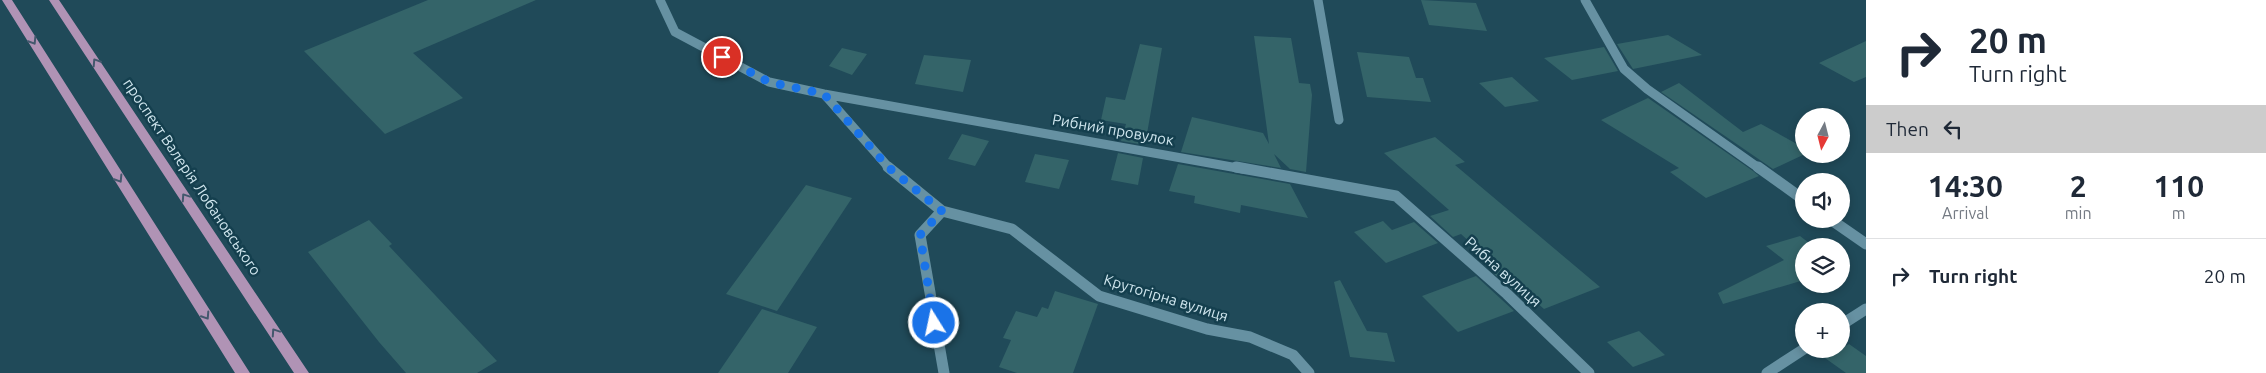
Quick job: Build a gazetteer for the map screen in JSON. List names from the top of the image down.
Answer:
{
  "streets": {
    "main road": ["проспект Валерія Лобановського"],
    "street": ["Рибний провулок", "Рибна вулиця", "Крутогірна вулиця"]
  },
  "crossings": [
    ["Рибний провулок", "Рибна вулиця"],
    ["Рибний провулок", "Крутогірна вулиця"]
  ],
  "north": "bottom",
  "page": {
    "turn": ["20 m", "Turn right"],
    "then": "Then",
    "map_buttons": "+",
    "eta": [
      "14:30",
      "Arrival",
      "2",
      "min",
      "110",
      "m"
    ],
    "list": [
      {
        "name": "Turn right",
        "value": "20 m"
      }
    ]
  }
}
